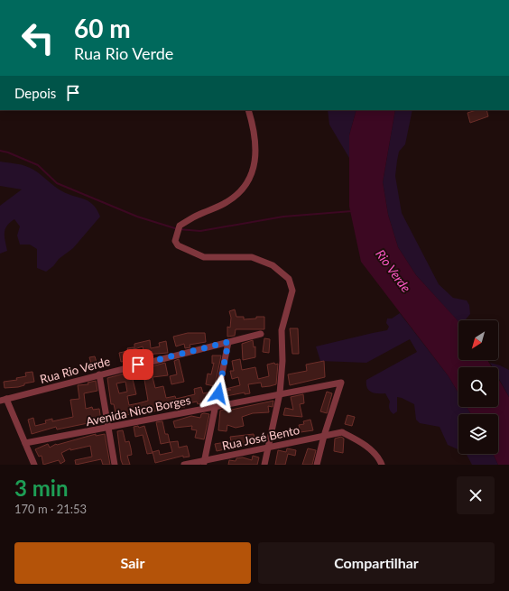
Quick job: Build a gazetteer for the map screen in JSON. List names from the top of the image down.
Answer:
{
  "streets": {
    "street": ["Rua Rio Verde", "Avenida Nico Borges", "Rua José Bento"]
  },
  "crossings": [
    ["Avenida Nico Borges", "Rua José Bento"]
  ],
  "water": ["Rio Verde"],
  "north": "bottom left",
  "page": {
    "turn": ["60 m", "Rua Rio Verde"],
    "then": "Depois",
    "heading": ["3 min", "170 m · 21:53"],
    "buttons": ["Sair", "Compartilhar"]
  }
}
